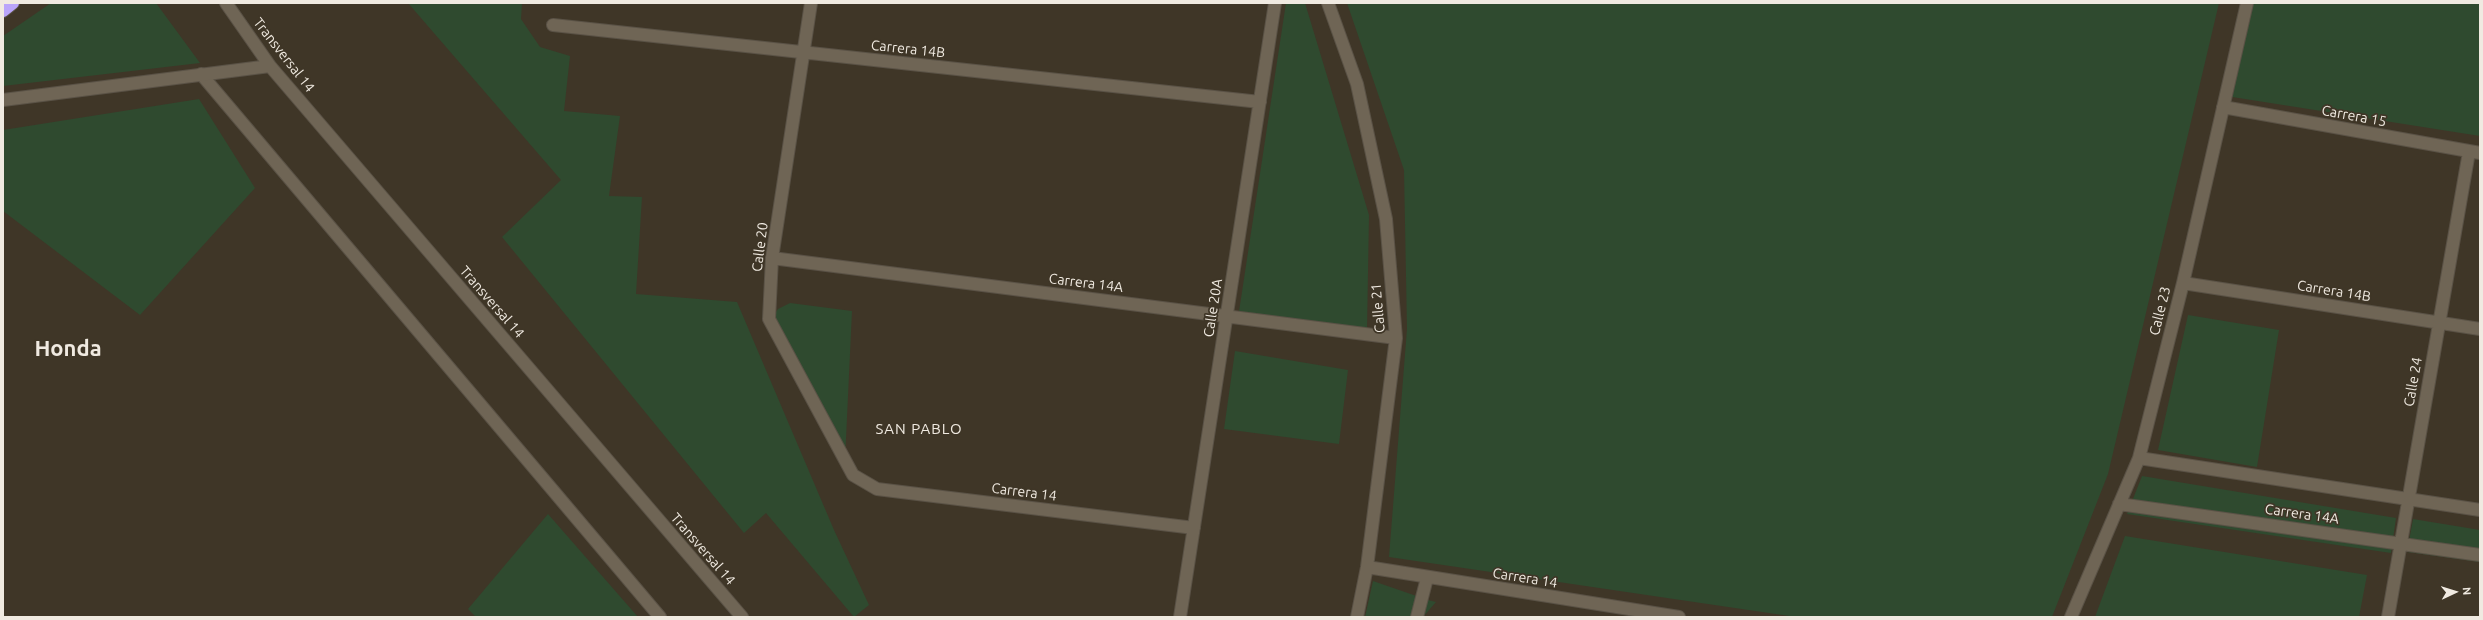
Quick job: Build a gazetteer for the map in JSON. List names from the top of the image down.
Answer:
{
  "streets": {
    "street": [
      "Carrera 14B",
      "Transversal 14",
      "Carrera 15",
      "Calle 20",
      "Carrera 14A",
      "Calle 20A",
      "Calle 21",
      "Calle 23",
      "Calle 24",
      "Carrera 14"
    ]
  },
  "crossings": [
    ["Carrera 14B", "Calle 20"],
    ["Carrera 14B", "Calle 20A"],
    ["Carrera 14B", "Calle 23"],
    ["Carrera 14B", "Calle 24"],
    ["Carrera 15", "Calle 23"],
    ["Carrera 15", "Calle 24"],
    ["Calle 20", "Carrera 14A"],
    ["Calle 20", "Carrera 14"],
    ["Carrera 14A", "Calle 20A"],
    ["Carrera 14A", "Calle 21"],
    ["Carrera 14A", "Calle 23"],
    ["Carrera 14A", "Calle 24"],
    ["Calle 20A", "Carrera 14"],
    ["Calle 21", "Carrera 14"]
  ],
  "districts": ["Honda", "SAN PABLO"],
  "north": "right"
}
